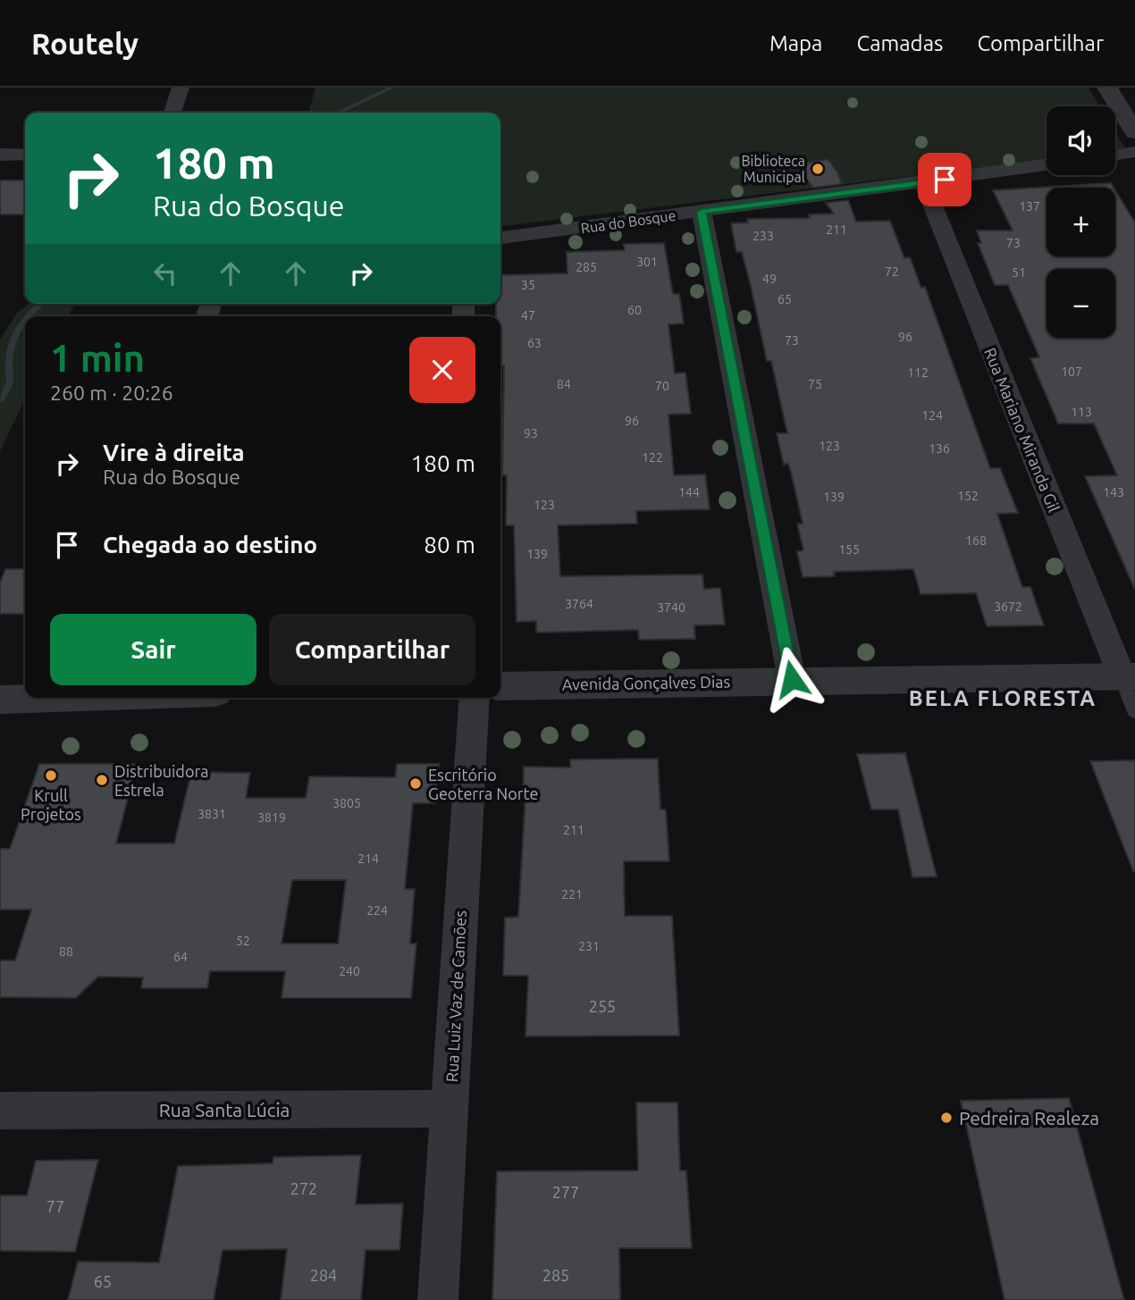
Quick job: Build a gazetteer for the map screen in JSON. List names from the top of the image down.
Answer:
{
  "streets": {
    "street": [
      "Rua do Bosque",
      "Rua Mariano Miranda Gil",
      "Avenida Gonçalves Dias",
      "Rua Luiz Vaz de Camões",
      "Rua Santa Lúcia"
    ]
  },
  "crossings": [
    ["Rua do Bosque", "Rua Mariano Miranda Gil"],
    ["Rua Mariano Miranda Gil", "Avenida Gonçalves Dias"],
    ["Rua Luiz Vaz de Camões", "Rua Santa Lúcia"]
  ],
  "districts": ["BELA FLORESTA"],
  "places": [
    "Biblioteca Municipal",
    "Krull Projetos",
    "Distribuidora Estrela",
    "Escritório Geoterra Norte",
    "Pedreira Realeza"
  ],
  "house_numbers": [
    "137",
    "211",
    "233",
    "73",
    "301",
    "285",
    "72",
    "51",
    "49",
    "35",
    "65",
    "60",
    "47",
    "96",
    "73",
    "63",
    "107",
    "112",
    "84",
    "75",
    "70",
    "113",
    "124",
    "96",
    "93",
    "123",
    "136",
    "122",
    "144",
    "143",
    "152",
    "139",
    "123",
    "168",
    "155",
    "139",
    "3764",
    "3672",
    "3740",
    "3805",
    "3831",
    "3819",
    "211",
    "214",
    "221",
    "224",
    "52",
    "231",
    "88",
    "64",
    "240",
    "255",
    "272",
    "277",
    "77",
    "284",
    "285",
    "65"
  ],
  "page": {
    "header": "Routely",
    "nav": ["Mapa", "Camadas", "Compartilhar"],
    "map_buttons": ["+", "−"],
    "turn": ["180 m", "Rua do Bosque"],
    "heading": ["1 min", "260 m · 20:26"],
    "list": [
      {
        "name": "Vire à direita",
        "note": "Rua do Bosque",
        "value": "180 m"
      },
      {
        "name": "Chegada ao destino",
        "value": "80 m"
      }
    ],
    "buttons": ["Sair", "Compartilhar"]
  }
}
